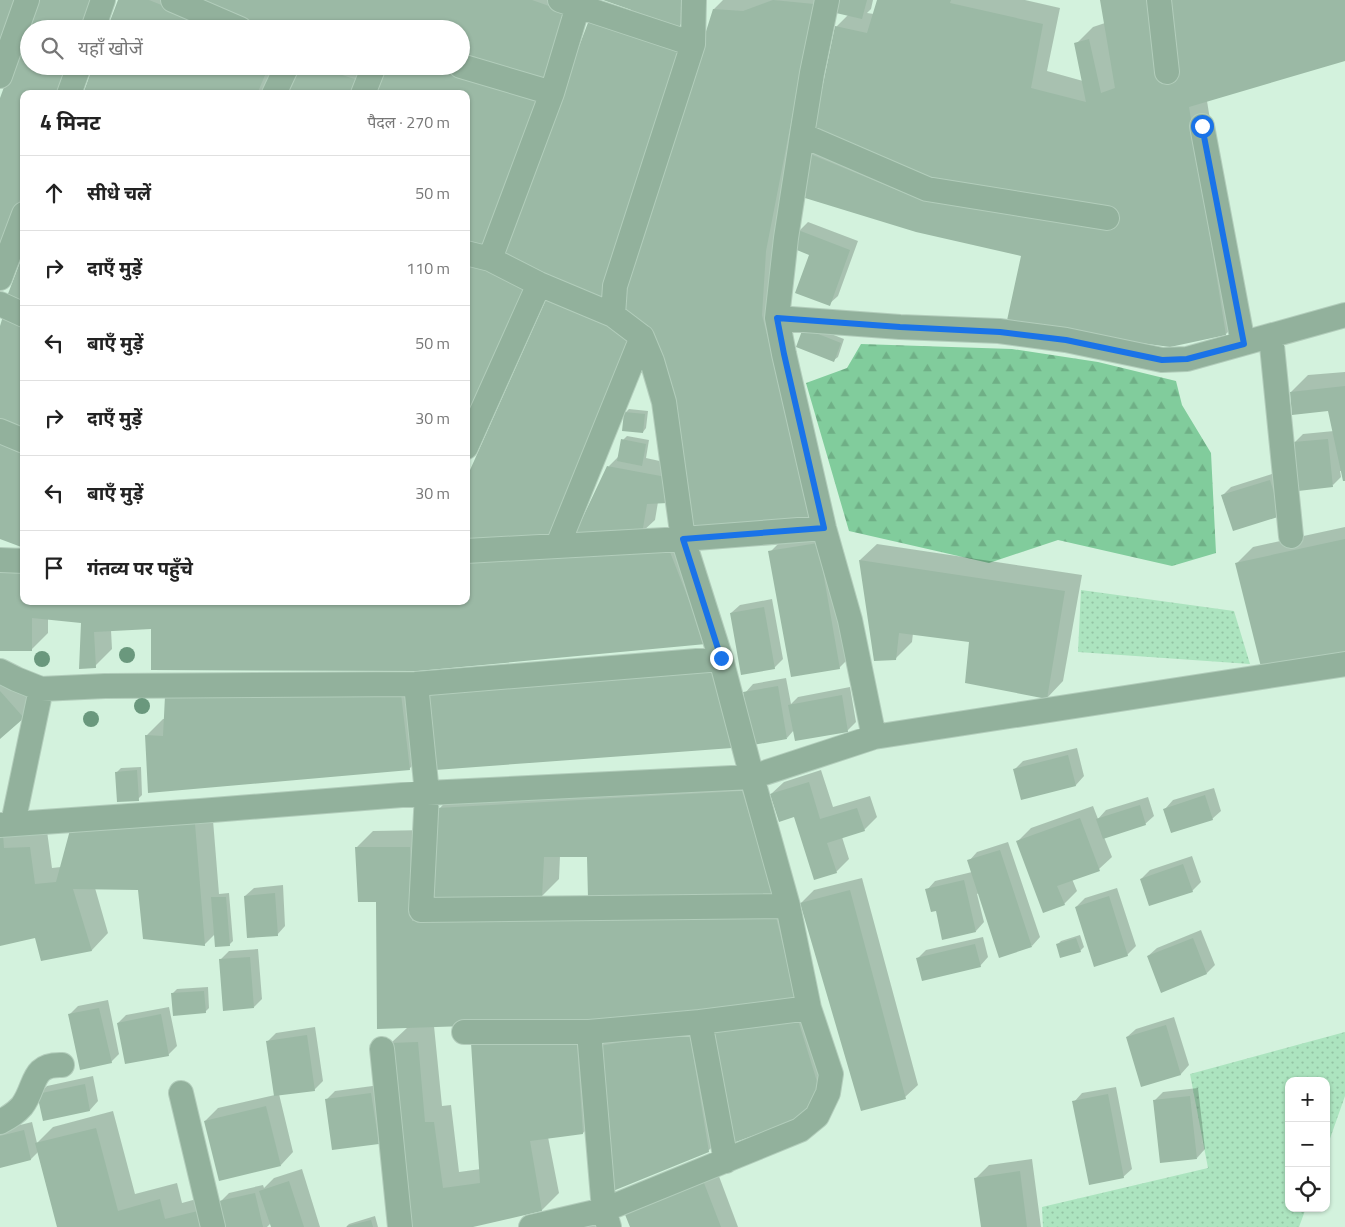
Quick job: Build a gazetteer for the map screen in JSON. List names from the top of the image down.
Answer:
{
  "page": {
    "search": "यहाँ खोजें",
    "heading": ["4 मिनट", "पैदल · 270 m"],
    "list": [
      ["सीधे चलें", "50 m"],
      ["दाएँ मुड़ें", "110 m"],
      ["बाएँ मुड़ें", "50 m"],
      ["दाएँ मुड़ें", "30 m"],
      ["बाएँ मुड़ें", "30 m"],
      "गंतव्य पर पहुँचे"
    ],
    "map_buttons": ["+", "−"]
  }
}
